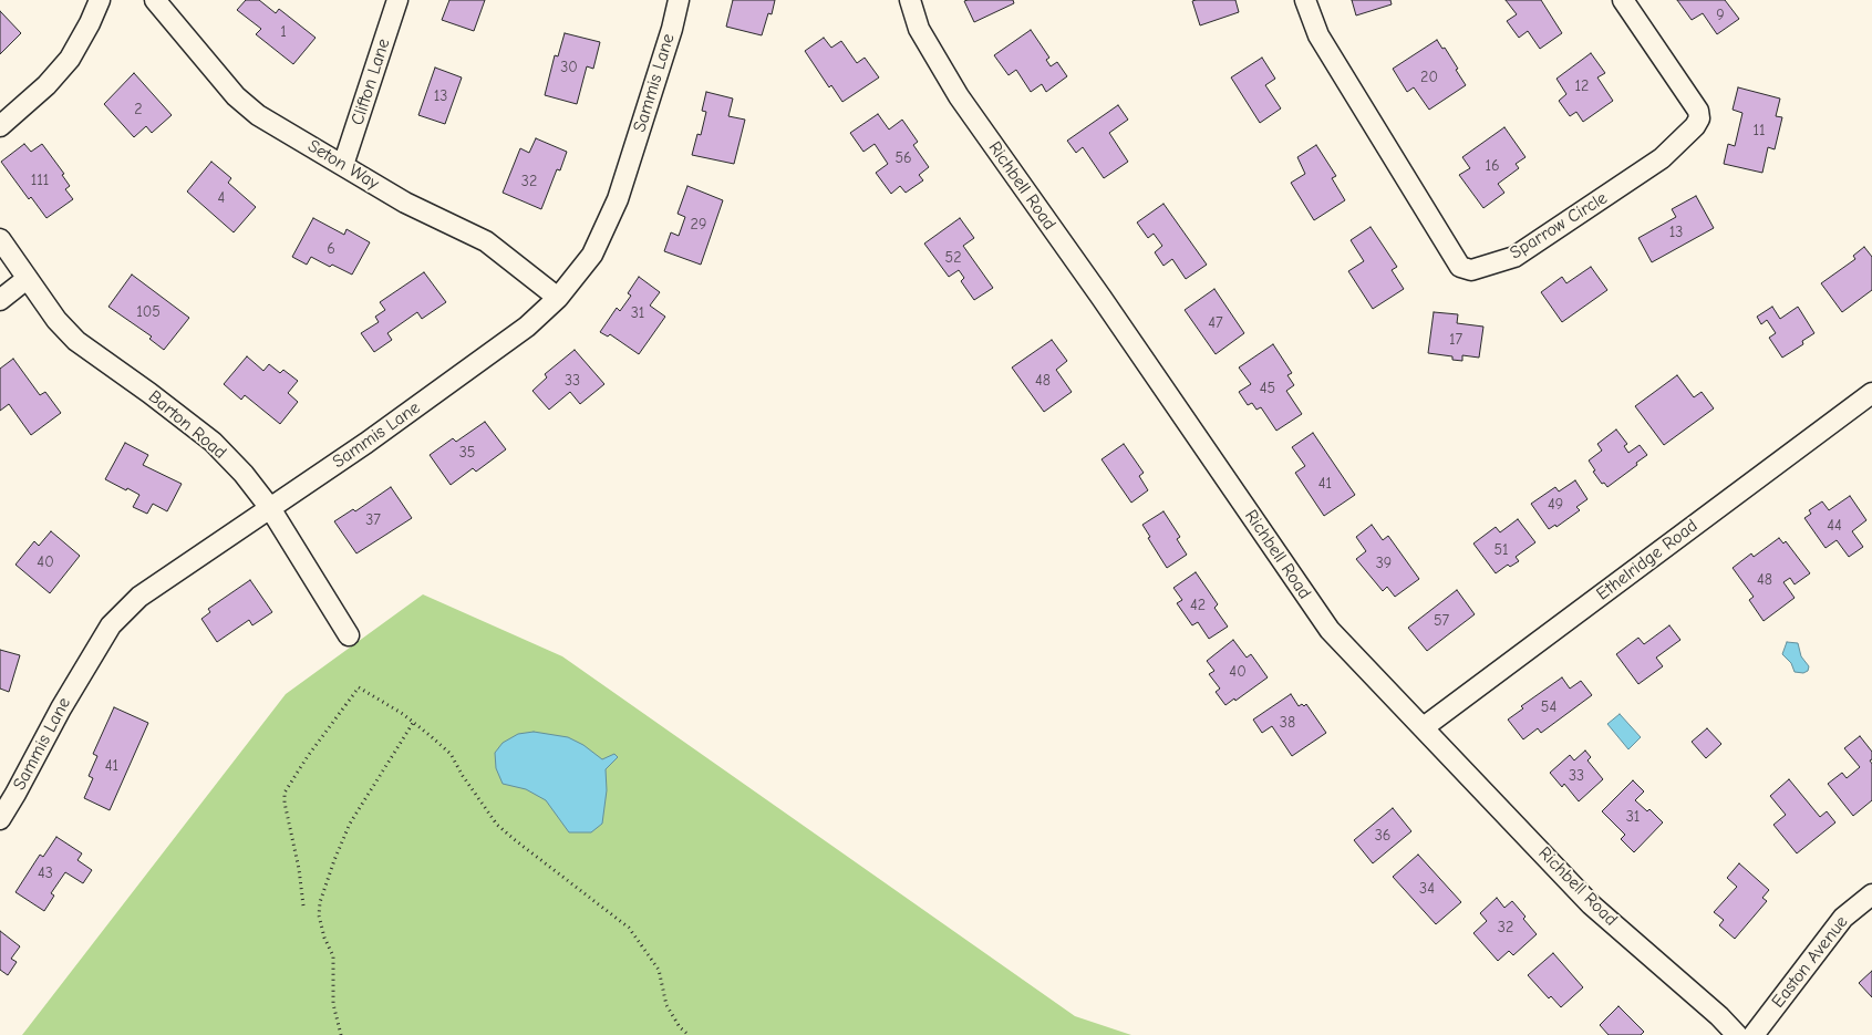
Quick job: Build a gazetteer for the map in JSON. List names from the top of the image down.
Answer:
{
  "streets": {
    "street": [
      "Clifton Lane",
      "Sammis Lane",
      "Seton Way",
      "Richbell Road",
      "Sparrow Circle",
      "Barton Road",
      "Ethelridge Road",
      "Easton Avenue"
    ]
  },
  "crossings": [
    ["Clifton Lane", "Seton Way"],
    ["Sammis Lane", "Seton Way"],
    ["Sammis Lane", "Barton Road"],
    ["Richbell Road", "Ethelridge Road"]
  ],
  "house_numbers": [
    "9",
    "1",
    "30",
    "20",
    "12",
    "13",
    "2",
    "11",
    "56",
    "16",
    "111",
    "32",
    "4",
    "29",
    "13",
    "6",
    "52",
    "105",
    "31",
    "47",
    "17",
    "33",
    "48",
    "45",
    "35",
    "41",
    "49",
    "37",
    "44",
    "51",
    "40",
    "39",
    "48",
    "42",
    "57",
    "40",
    "54",
    "38",
    "41",
    "33",
    "31",
    "36",
    "43",
    "34",
    "32"
  ]
}
